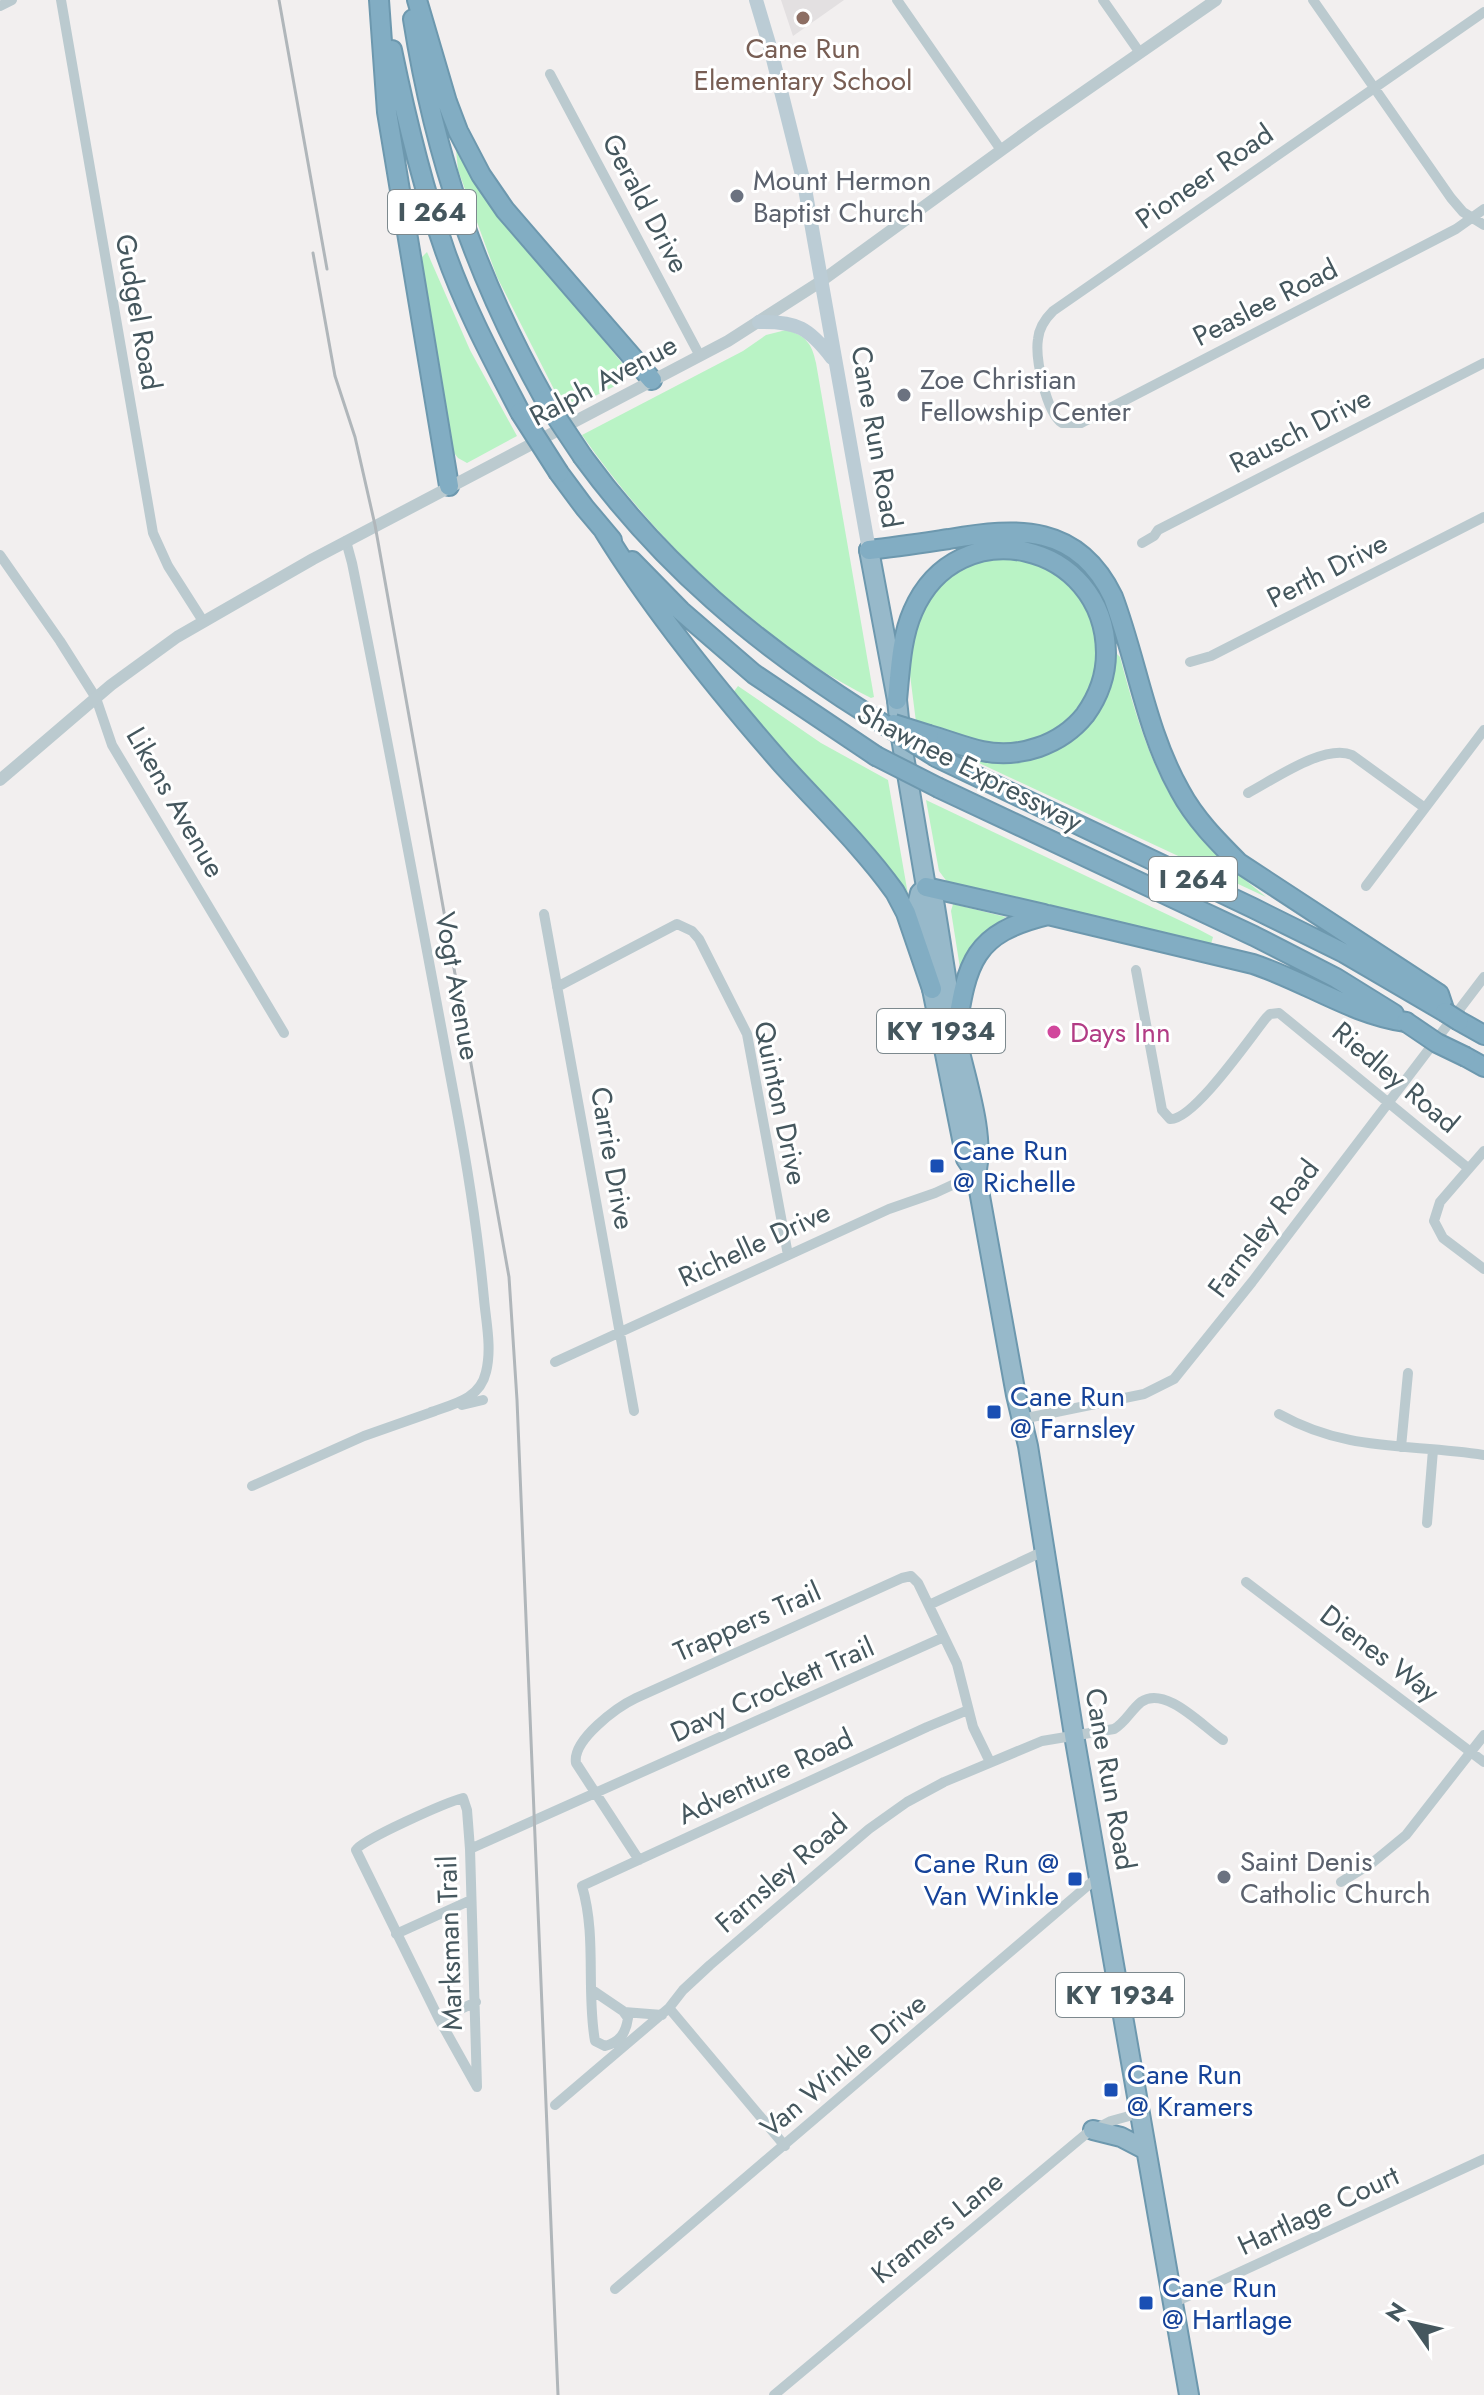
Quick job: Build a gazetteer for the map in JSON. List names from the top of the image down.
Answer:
{
  "streets": {
    "highway": [
      "I 264",
      "Cane Run Road",
      "Shawnee Expressway",
      "KY 1934"
    ],
    "street": [
      "Pioneer Road",
      "Gerald Drive",
      "Peaslee Road",
      "Gudgel Road",
      "Ralph Avenue",
      "Rausch Drive",
      "Perth Drive",
      "Likens Avenue",
      "Vogt Avenue",
      "Riedley Road",
      "Quinton Drive",
      "Carrie Drive",
      "Farnsley Road",
      "Richelle Drive",
      "Trappers Trail",
      "Dienes Way",
      "Davy Crockett Trail",
      "Adventure Road",
      "Marksman Trail",
      "Van Winkle Drive",
      "Hartlage Court",
      "Kramers Lane"
    ]
  },
  "crossings": [
    ["Pioneer Road", "Peaslee Road"],
    ["Gerald Drive", "Ralph Avenue"],
    ["Gudgel Road", "Ralph Avenue"],
    ["Ralph Avenue", "Cane Run Road"],
    ["Ralph Avenue", "Likens Avenue"],
    ["Ralph Avenue", "Vogt Avenue"],
    ["Cane Run Road", "Farnsley Road"],
    ["Cane Run Road", "Richelle Drive"],
    ["Cane Run Road", "Van Winkle Drive"],
    ["Cane Run Road", "Hartlage Court"],
    ["Cane Run Road", "Kramers Lane"],
    ["Riedley Road", "Farnsley Road"],
    ["Quinton Drive", "Carrie Drive"],
    ["Quinton Drive", "Richelle Drive"],
    ["Carrie Drive", "Richelle Drive"],
    ["Trappers Trail", "Davy Crockett Trail"],
    ["Davy Crockett Trail", "Marksman Trail"]
  ],
  "places": {
    "other": [
      "Cane Run Elementary School",
      "Mount Hermon Baptist Church",
      "Zoe Christian Fellowship Center",
      "Days Inn",
      "Saint Denis Catholic Church"
    ],
    "transit": [
      "Cane Run @ Richelle",
      "Cane Run @ Farnsley",
      "Cane Run @ Van Winkle",
      "Cane Run @ Kramers",
      "Cane Run @ Hartlage"
    ]
  },
  "north": "top left"
}
